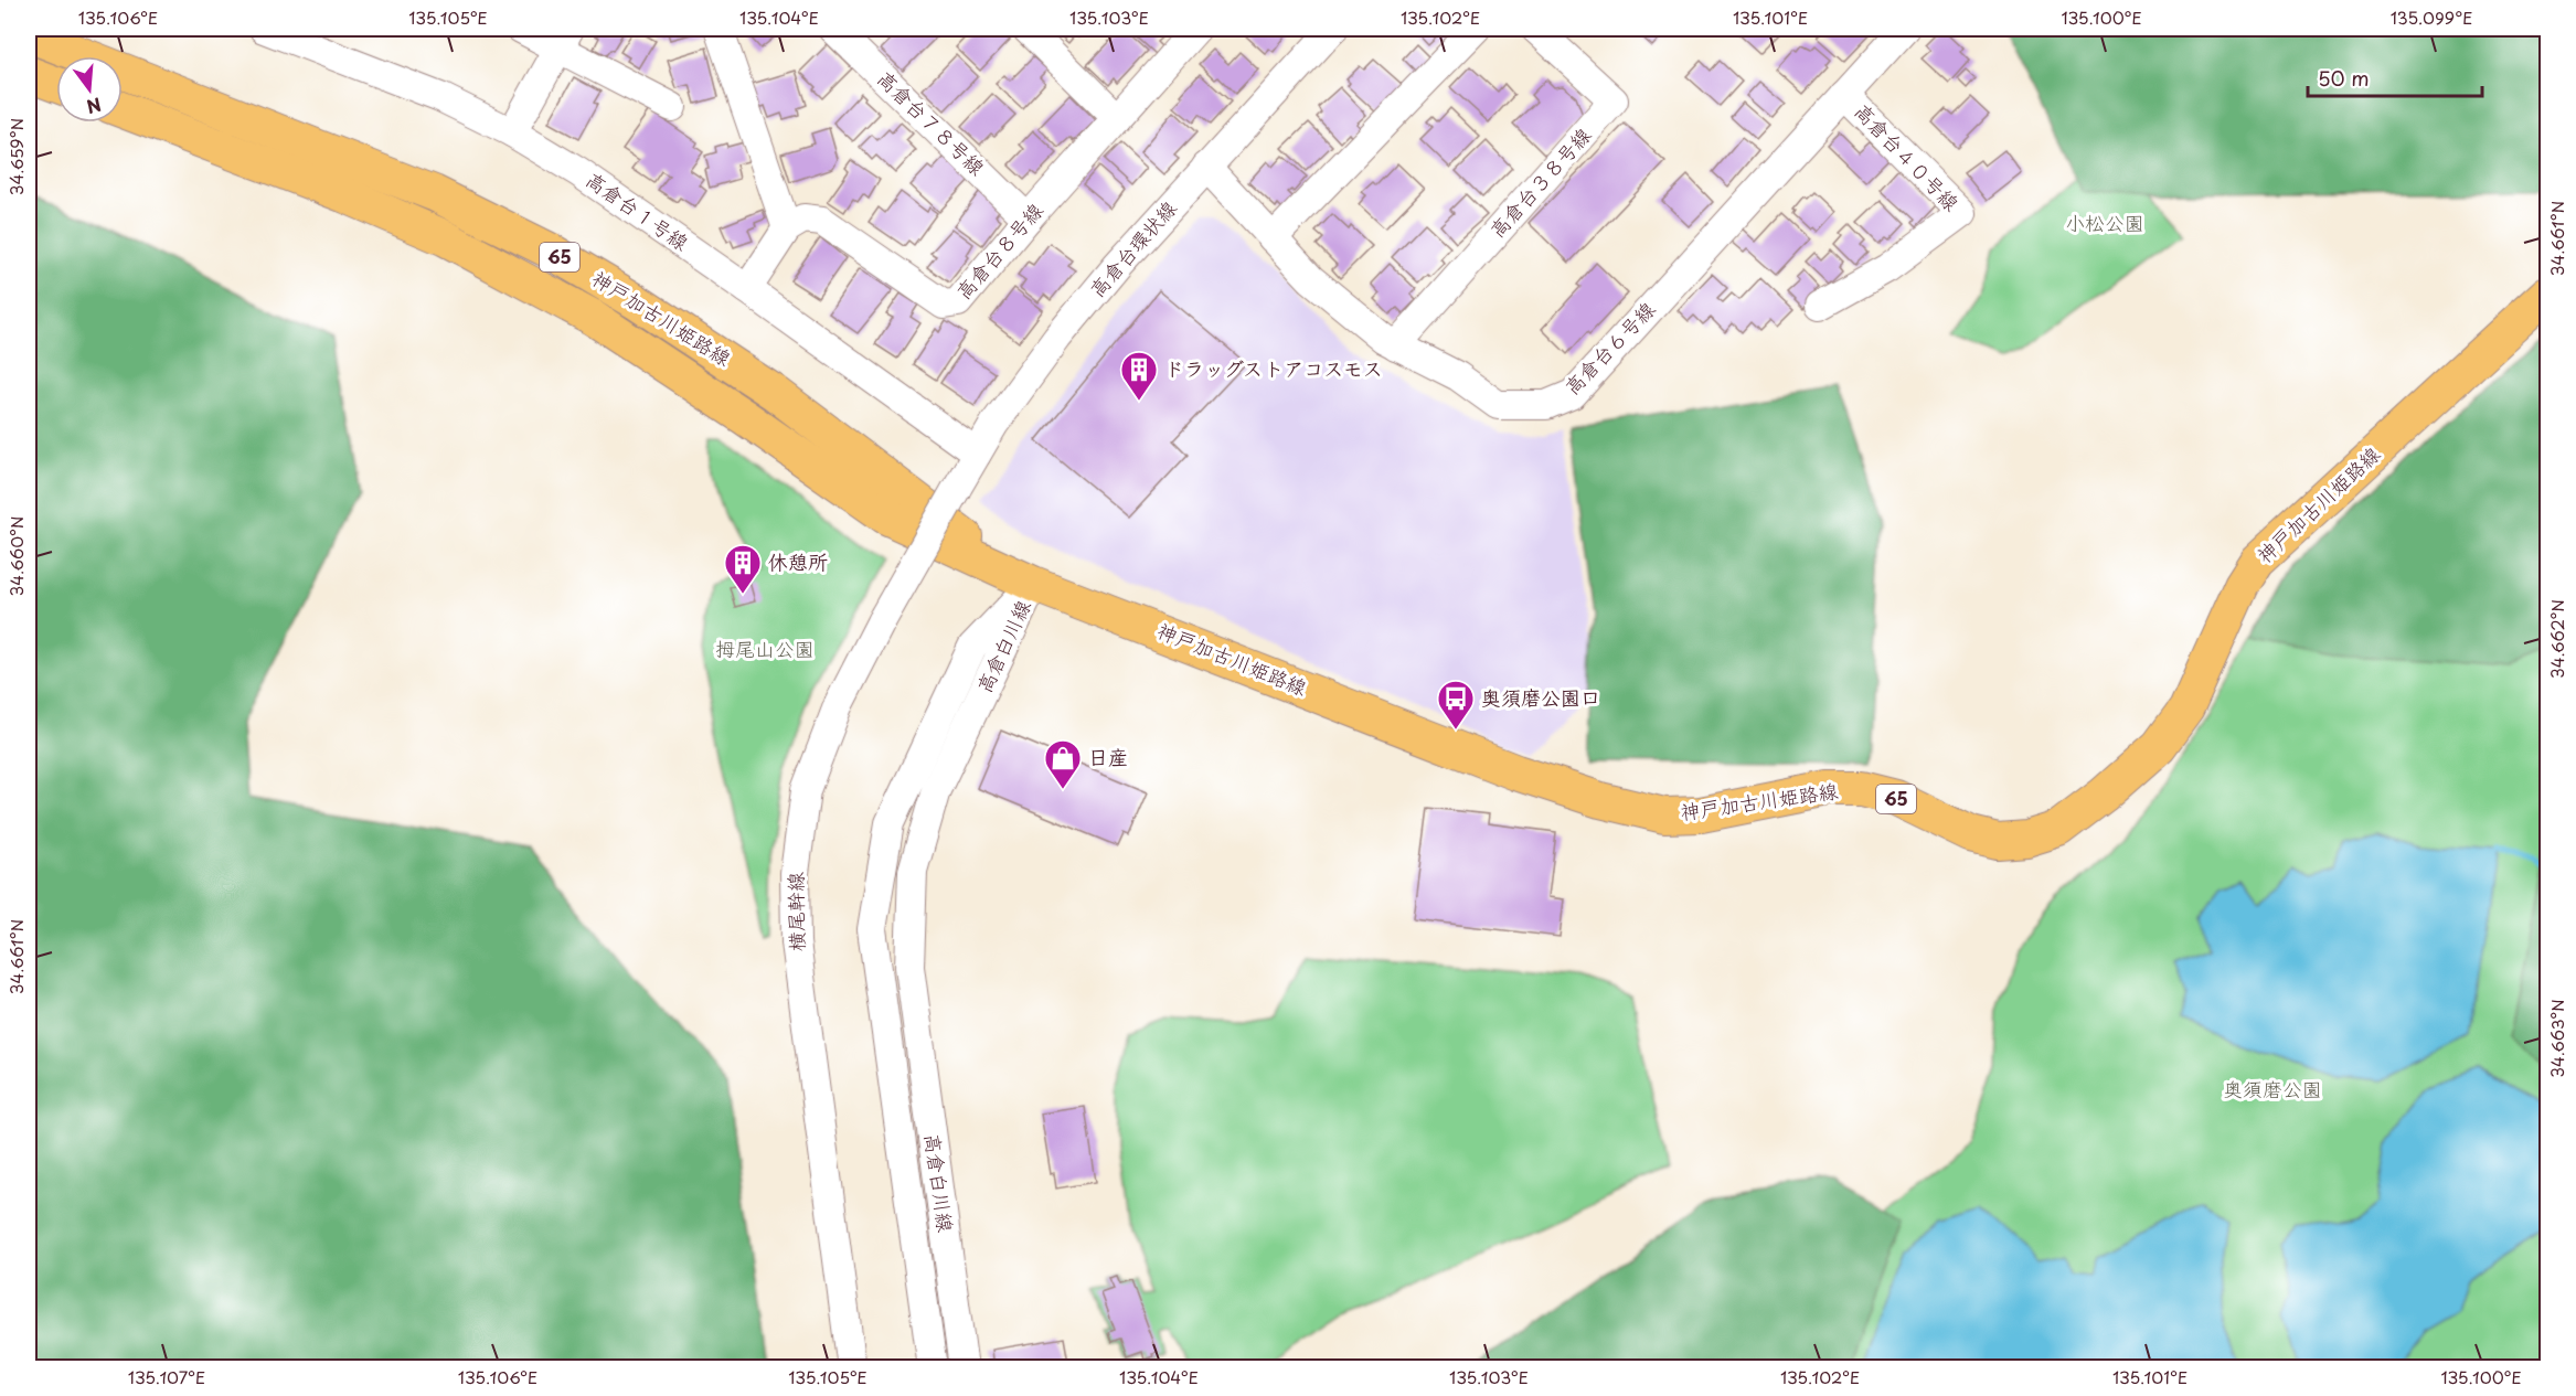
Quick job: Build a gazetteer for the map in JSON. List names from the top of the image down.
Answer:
{
  "streets": {
    "main road": ["65", "神戸加古川姫路線"],
    "street": [
      "高倉台７８号線",
      "高倉台４０号線",
      "高倉台３８号線",
      "高倉台１号線",
      "高倉台環状線",
      "高倉台８号線",
      "高倉台６号線",
      "高倉白川線",
      "横尾幹線"
    ]
  },
  "crossings": [
    ["高倉台７８号線", "高倉台８号線"],
    ["高倉台４０号線", "高倉台６号線"],
    ["高倉台３８号線", "高倉台６号線"],
    ["高倉台１号線", "高倉台環状線"],
    ["高倉台環状線", "高倉台６号線"],
    ["高倉台環状線", "横尾幹線"],
    ["神戸加古川姫路線", "高倉白川線"]
  ],
  "parks": ["小松公園", "拇尾山公園", "奥須磨公園"],
  "places": {
    "building": ["ドラッグストアコスモス", "休憩所"],
    "bus stop": ["奥須磨公園口"],
    "shop": ["日産"]
  },
  "scale_bar": "50 m",
  "north": "bottom",
  "coordinates": [
    "135.106°E",
    "135.105°E",
    "135.104°E",
    "135.103°E",
    "135.102°E",
    "135.101°E",
    "135.100°E",
    "135.099°E",
    "34.659°N",
    "34.661°N",
    "34.660°N",
    "34.662°N",
    "34.663°N",
    "135.107°E"
  ]
}
